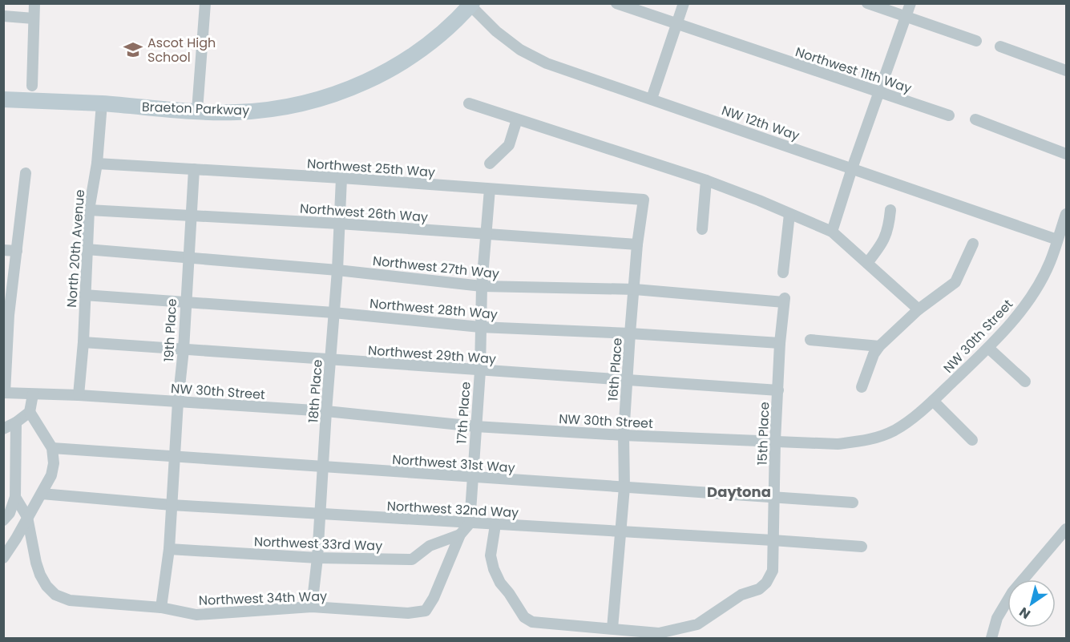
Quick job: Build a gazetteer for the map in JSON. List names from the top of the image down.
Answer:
{
  "streets": {
    "street": [
      "Northwest 11th Way",
      "Braeton Parkway",
      "NW 12th Way",
      "Northwest 25th Way",
      "Northwest 26th Way",
      "North 20th Avenue",
      "Northwest 27th Way",
      "Northwest 28th Way",
      "19th Place",
      "NW 30th Street",
      "Northwest 29th Way",
      "16th Place",
      "18th Place",
      "17th Place",
      "15th Place",
      "Northwest 31st Way",
      "Northwest 32nd Way",
      "Northwest 33rd Way",
      "Northwest 34th Way"
    ]
  },
  "crossings": [
    ["Braeton Parkway", "NW 12th Way"],
    ["Braeton Parkway", "North 20th Avenue"],
    ["NW 12th Way", "NW 30th Street"],
    ["Northwest 25th Way", "North 20th Avenue"],
    ["Northwest 25th Way", "19th Place"],
    ["Northwest 25th Way", "16th Place"],
    ["Northwest 25th Way", "18th Place"],
    ["Northwest 25th Way", "17th Place"],
    ["Northwest 26th Way", "North 20th Avenue"],
    ["Northwest 26th Way", "19th Place"],
    ["Northwest 26th Way", "16th Place"],
    ["Northwest 26th Way", "18th Place"],
    ["Northwest 26th Way", "17th Place"],
    ["North 20th Avenue", "Northwest 27th Way"],
    ["North 20th Avenue", "Northwest 28th Way"],
    ["North 20th Avenue", "NW 30th Street"],
    ["North 20th Avenue", "Northwest 29th Way"],
    ["Northwest 27th Way", "19th Place"],
    ["Northwest 27th Way", "16th Place"],
    ["Northwest 27th Way", "18th Place"],
    ["Northwest 27th Way", "17th Place"],
    ["Northwest 27th Way", "15th Place"],
    ["Northwest 28th Way", "19th Place"],
    ["Northwest 28th Way", "16th Place"],
    ["Northwest 28th Way", "18th Place"],
    ["Northwest 28th Way", "17th Place"],
    ["Northwest 28th Way", "15th Place"],
    ["19th Place", "NW 30th Street"],
    ["19th Place", "Northwest 29th Way"],
    ["19th Place", "Northwest 31st Way"],
    ["19th Place", "Northwest 32nd Way"],
    ["19th Place", "Northwest 33rd Way"],
    ["19th Place", "Northwest 34th Way"],
    ["NW 30th Street", "16th Place"],
    ["NW 30th Street", "18th Place"],
    ["NW 30th Street", "17th Place"],
    ["NW 30th Street", "15th Place"],
    ["Northwest 29th Way", "16th Place"],
    ["Northwest 29th Way", "18th Place"],
    ["Northwest 29th Way", "17th Place"],
    ["Northwest 29th Way", "15th Place"],
    ["16th Place", "15th Place"],
    ["16th Place", "Northwest 31st Way"],
    ["16th Place", "Northwest 32nd Way"],
    ["18th Place", "Northwest 31st Way"],
    ["18th Place", "Northwest 32nd Way"],
    ["18th Place", "Northwest 33rd Way"],
    ["18th Place", "Northwest 34th Way"],
    ["17th Place", "Northwest 31st Way"],
    ["17th Place", "Northwest 32nd Way"],
    ["17th Place", "Northwest 34th Way"],
    ["15th Place", "Northwest 31st Way"],
    ["15th Place", "Northwest 32nd Way"],
    ["Northwest 32nd Way", "Northwest 34th Way"],
    ["Northwest 33rd Way", "Northwest 34th Way"]
  ],
  "districts": ["Daytona"],
  "places": {
    "school or university": ["Ascot High School"]
  },
  "north": "bottom left"
}
